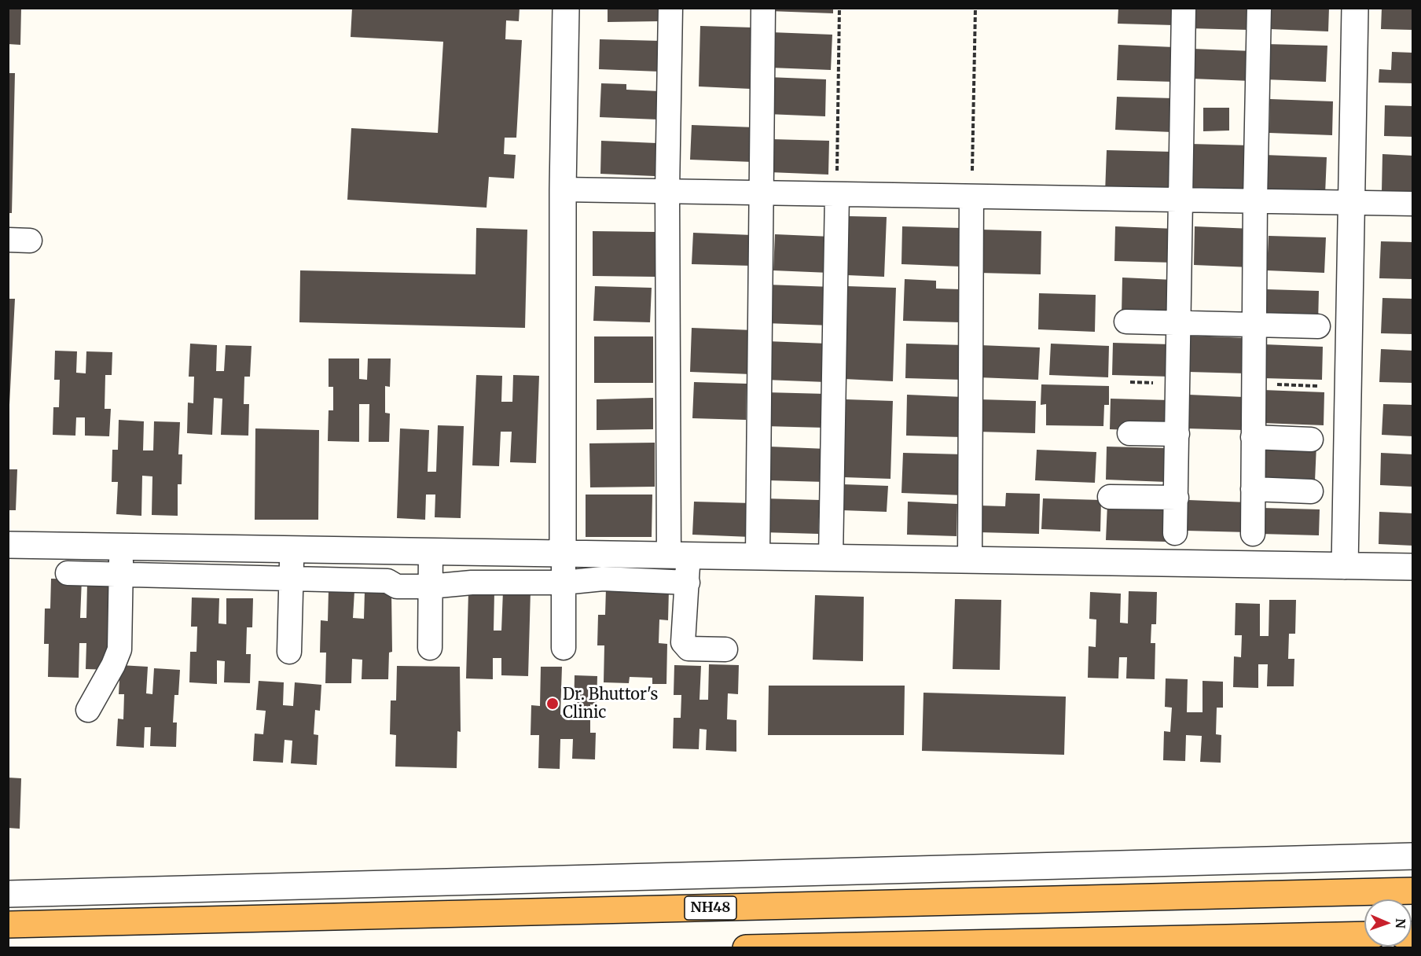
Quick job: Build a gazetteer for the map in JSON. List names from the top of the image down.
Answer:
{
  "streets": {
    "highway": ["NH48"]
  },
  "places": ["Dr. Bhuttor's Clinic"],
  "north": "right"
}
